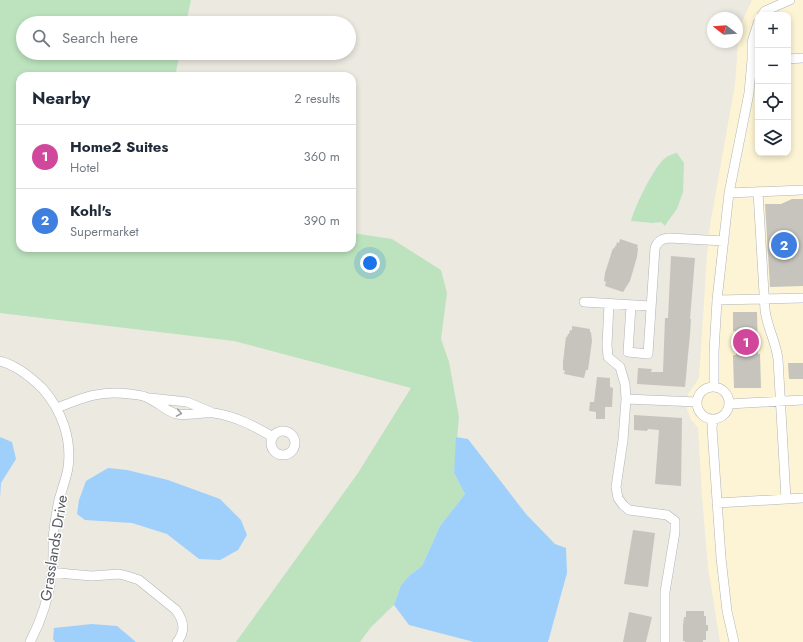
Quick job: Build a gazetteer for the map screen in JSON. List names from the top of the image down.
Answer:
{
  "streets": {
    "street": ["Grasslands Drive"]
  },
  "north": "left",
  "page": {
    "map_buttons": ["+", "−"],
    "search": "Search here",
    "heading": ["Nearby", "2 results"],
    "list": [
      {
        "mark": "1",
        "name": "Home2 Suites",
        "note": "Hotel",
        "value": "360 m"
      },
      {
        "mark": "2",
        "name": "Kohl's",
        "note": "Supermarket",
        "value": "390 m"
      }
    ],
    "pins": ["2", "1"]
  }
}
